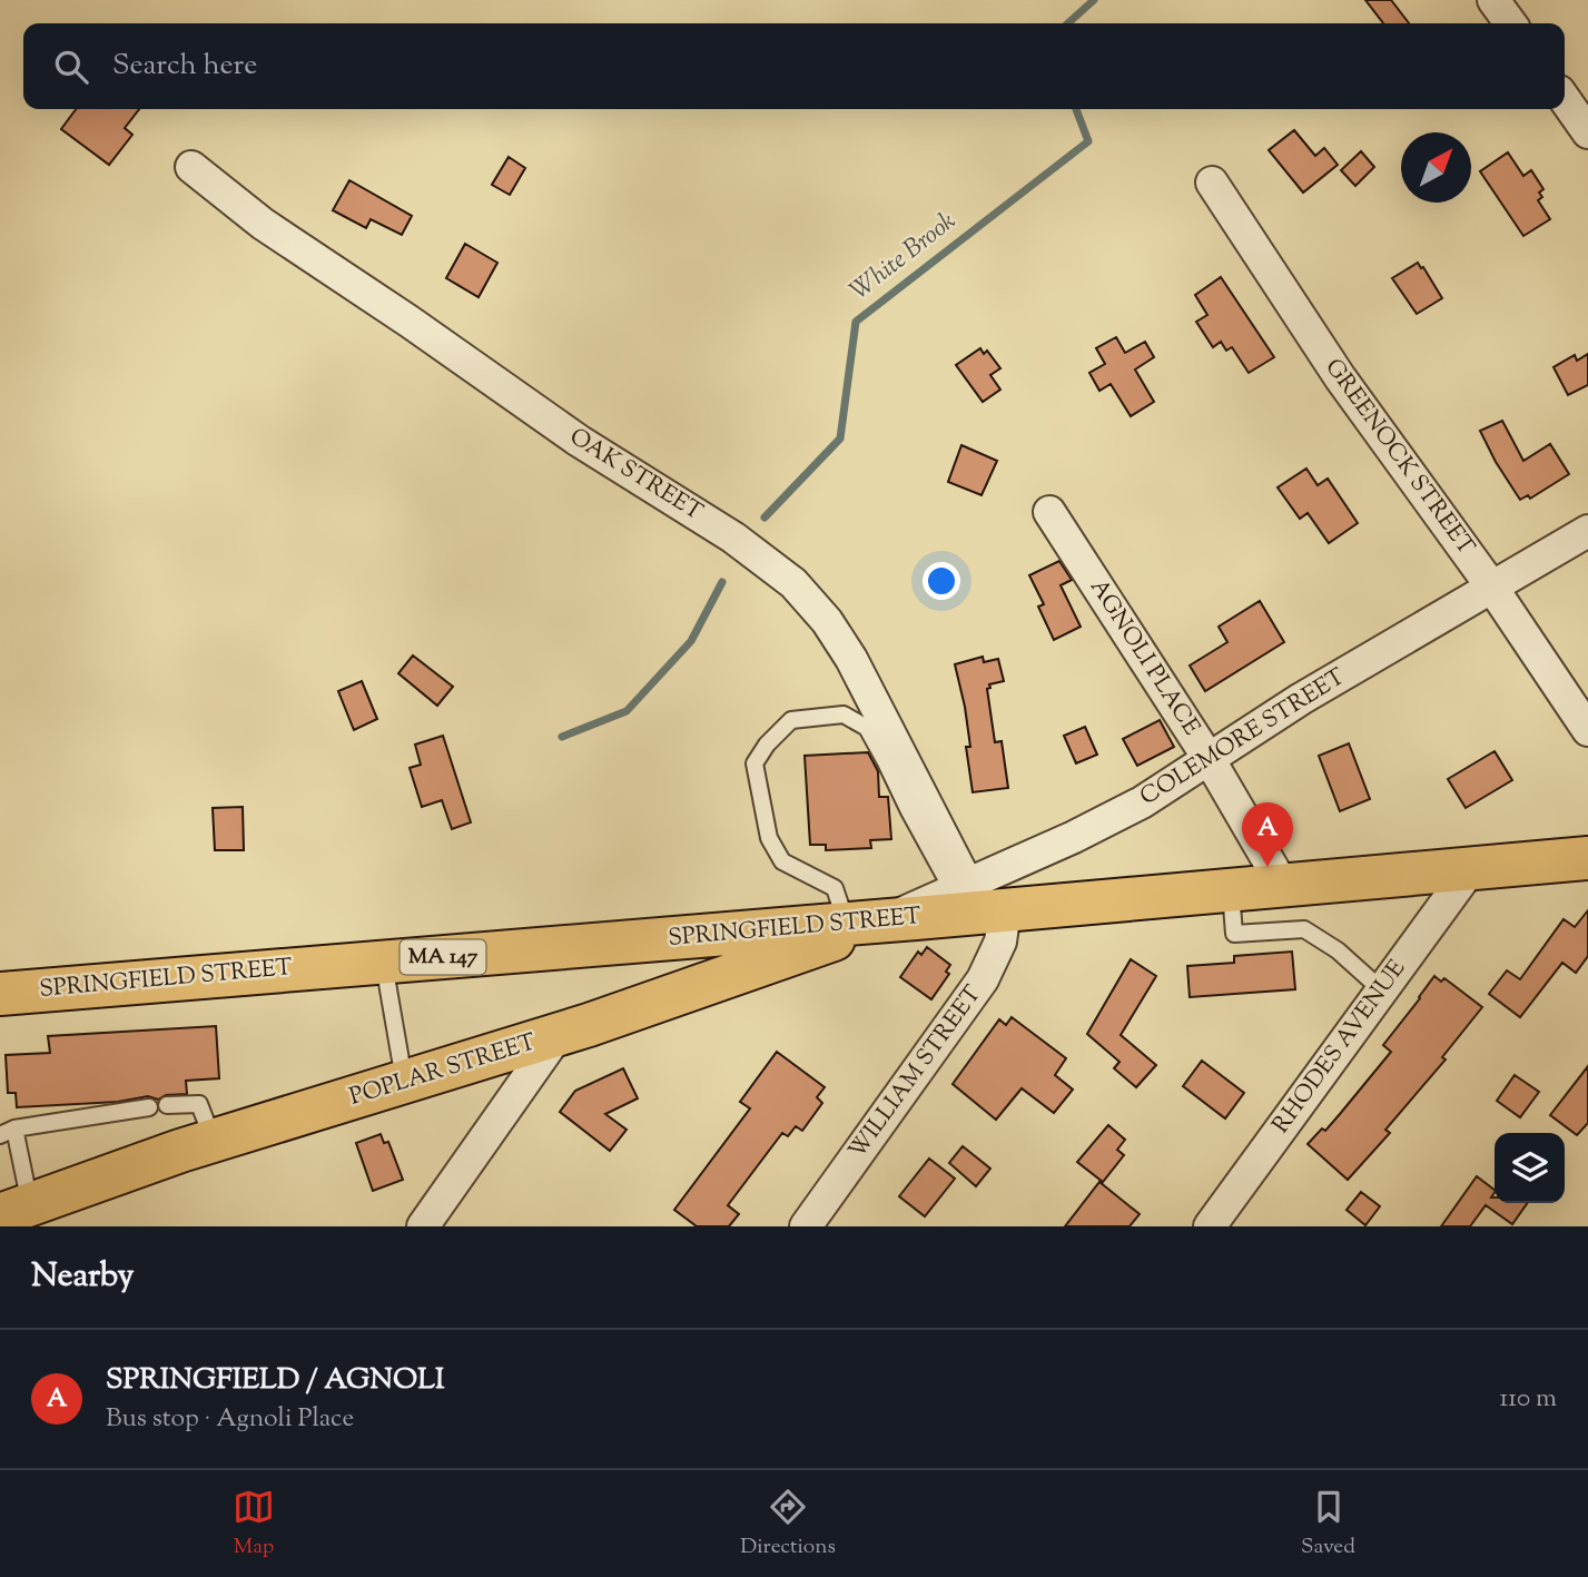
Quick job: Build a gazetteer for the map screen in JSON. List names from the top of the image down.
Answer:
{
  "streets": {
    "main road": ["SPRINGFIELD STREET", "MA 147", "POPLAR STREET"],
    "street": [
      "GREENOCK STREET",
      "OAK STREET",
      "AGNOLI PLACE",
      "COLEMORE STREET",
      "RHODES AVENUE",
      "WILLIAM STREET"
    ]
  },
  "crossings": [
    ["GREENOCK STREET", "COLEMORE STREET"],
    ["OAK STREET", "COLEMORE STREET"],
    ["AGNOLI PLACE", "COLEMORE STREET"],
    ["AGNOLI PLACE", "SPRINGFIELD STREET"],
    ["COLEMORE STREET", "SPRINGFIELD STREET"],
    ["COLEMORE STREET", "POPLAR STREET"],
    ["SPRINGFIELD STREET", "RHODES AVENUE"],
    ["SPRINGFIELD STREET", "POPLAR STREET"],
    ["SPRINGFIELD STREET", "WILLIAM STREET"]
  ],
  "water": ["White Brook"],
  "north": "top right",
  "page": {
    "search": "Search here",
    "pins": "A",
    "heading": "Nearby",
    "list": [
      {
        "mark": "A",
        "name": "SPRINGFIELD / AGNOLI",
        "note": "Bus stop · Agnoli Place",
        "value": "110 m"
      }
    ],
    "nav": ["Map", "Directions", "Saved"]
  }
}
